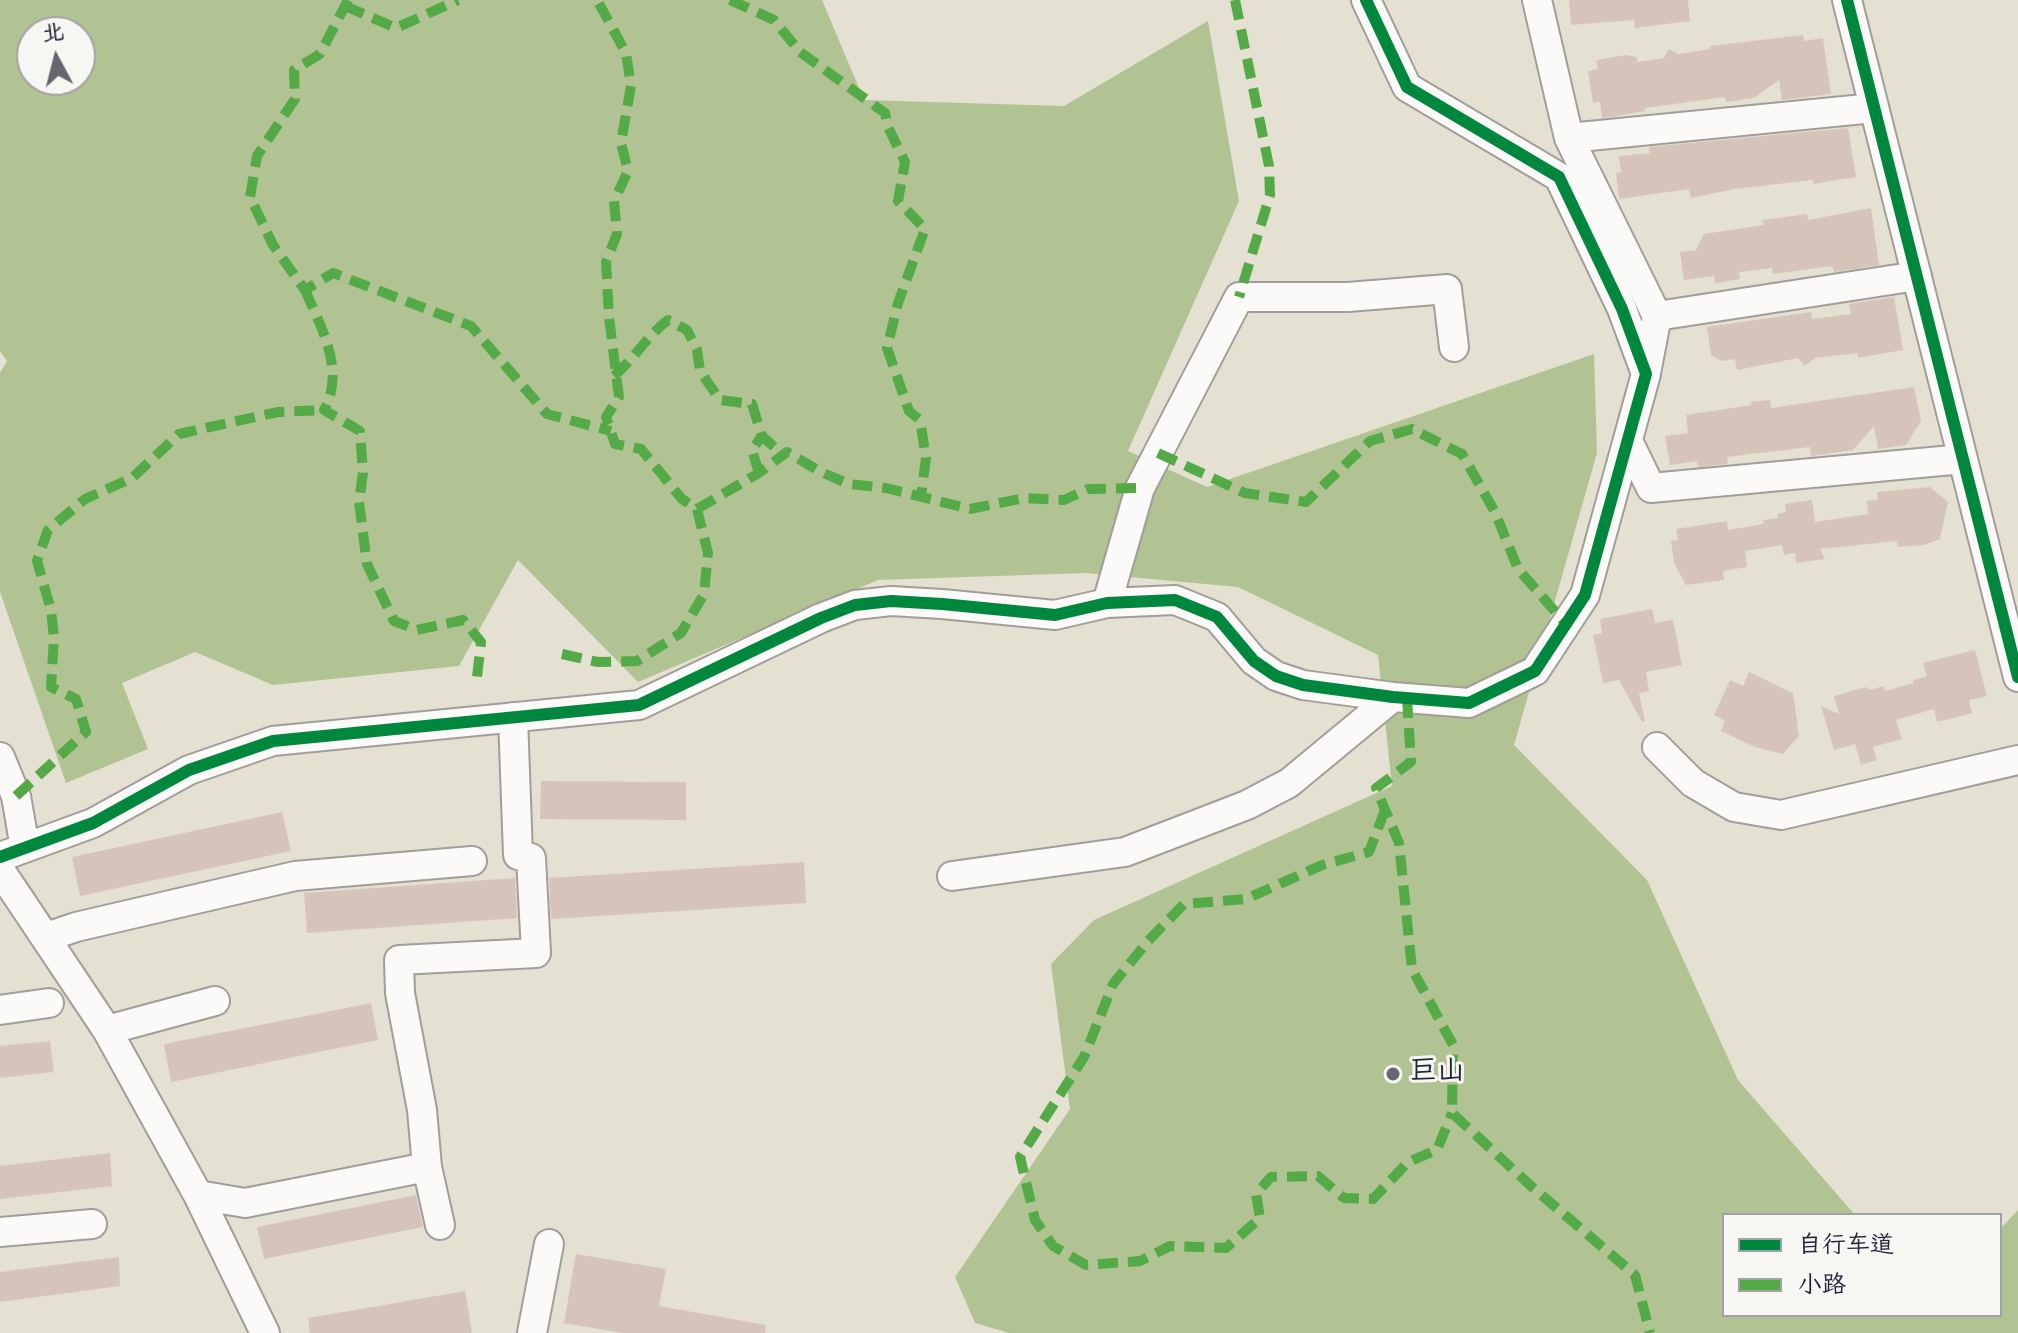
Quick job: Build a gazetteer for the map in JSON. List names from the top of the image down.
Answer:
{
  "places": ["巨山"],
  "legend": ["自行车道", "小路"],
  "north": "top"
}
